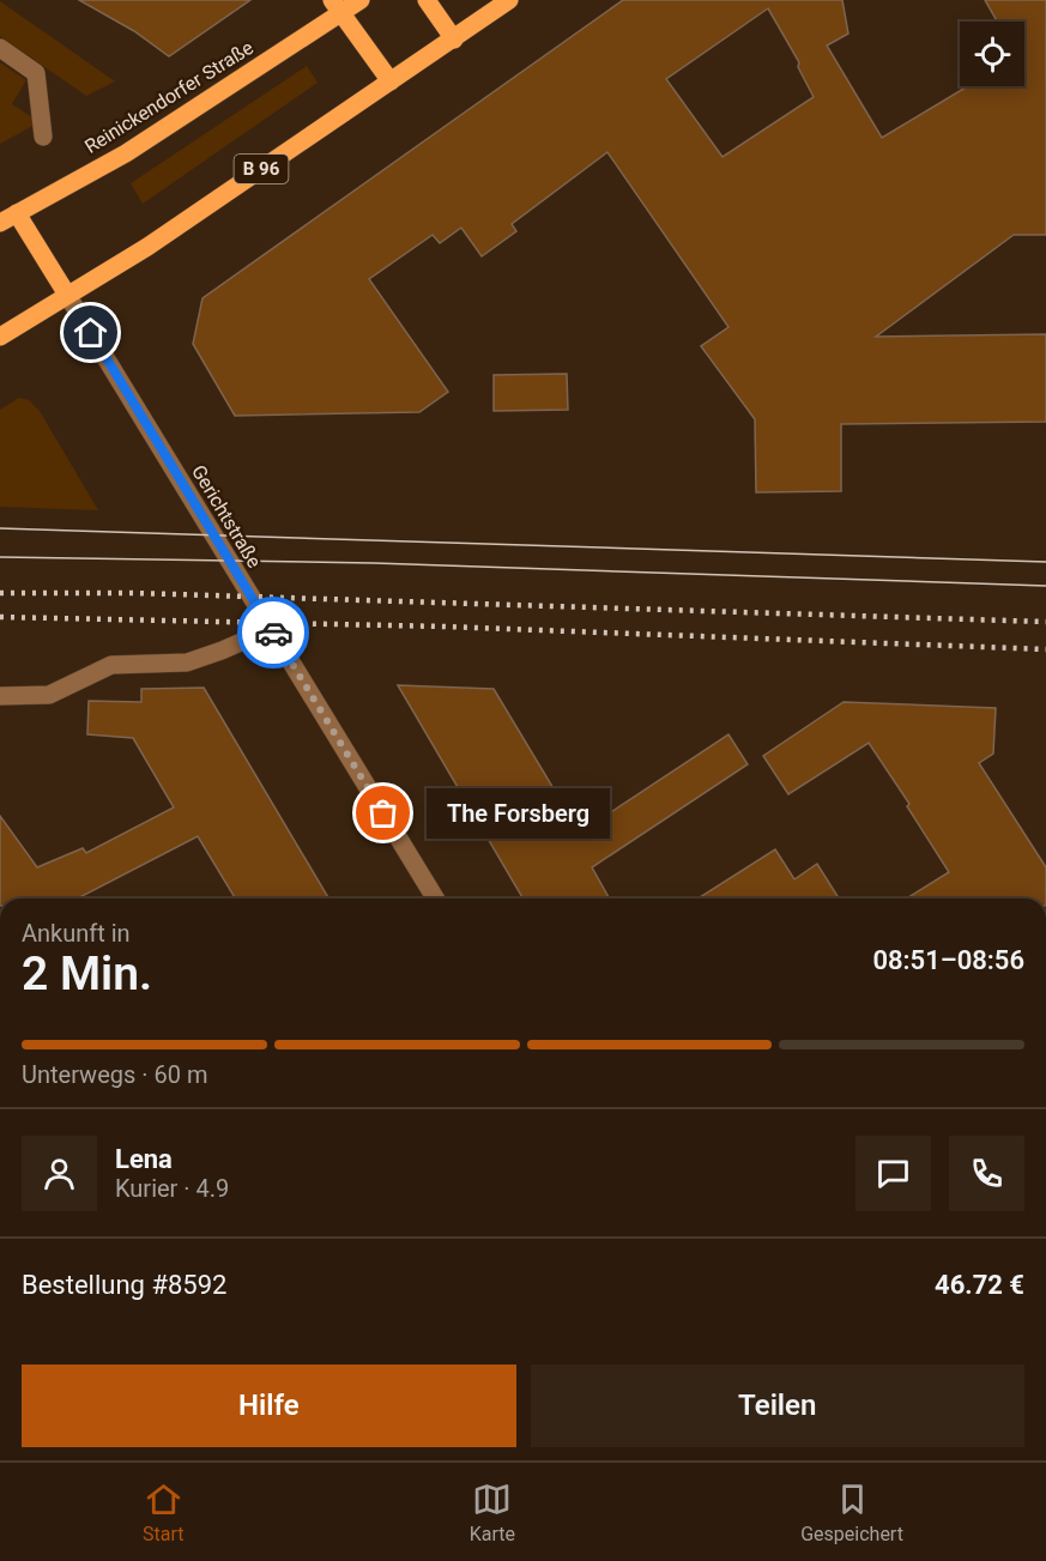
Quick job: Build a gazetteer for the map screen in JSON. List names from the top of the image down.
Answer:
{
  "streets": {
    "main road": ["Reinickendorfer Straße", "B 96"],
    "street": ["Gerichtstraße"]
  },
  "crossings": [
    ["B 96", "Gerichtstraße"]
  ],
  "places": ["The Forsberg"],
  "page": {
    "bubble": "The Forsberg",
    "heading": ["2 Min.", "Ankunft in", "08:51–08:56"],
    "panel": [
      "Lena",
      "Kurier · 4.9",
      "Bestellung #8592",
      "46.72 €"
    ],
    "bar": "Unterwegs · 60 m",
    "buttons": ["Hilfe", "Teilen"],
    "tabs": ["Start", "Karte", "Gespeichert"]
  }
}
